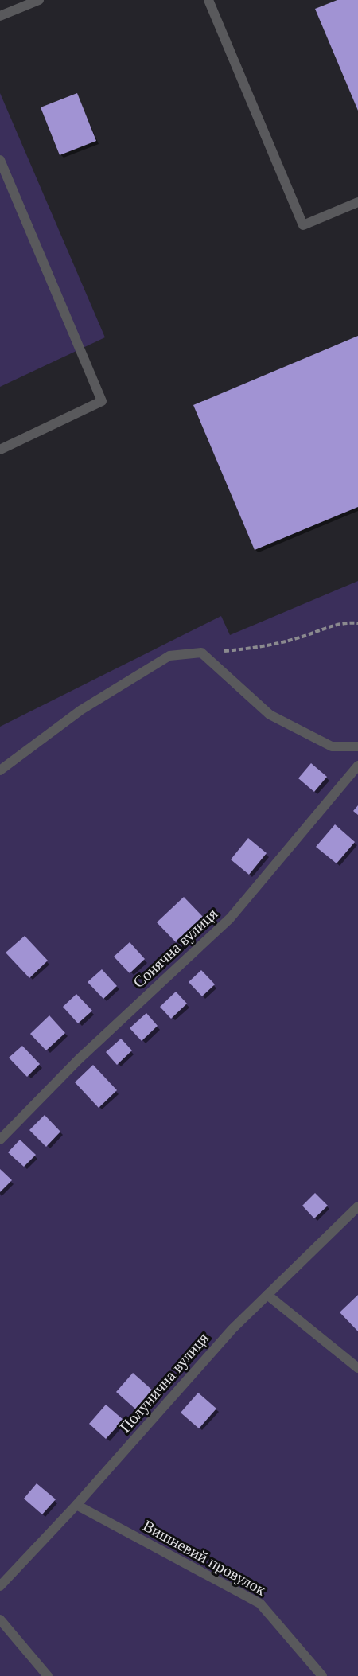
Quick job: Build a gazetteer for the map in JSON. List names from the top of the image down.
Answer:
{
  "streets": {
    "lane": ["Сонячна вулиця", "Полунична вулиця", "Вишневий провулок"]
  },
  "crossings": [
    ["Полунична вулиця", "Вишневий провулок"]
  ]
}
